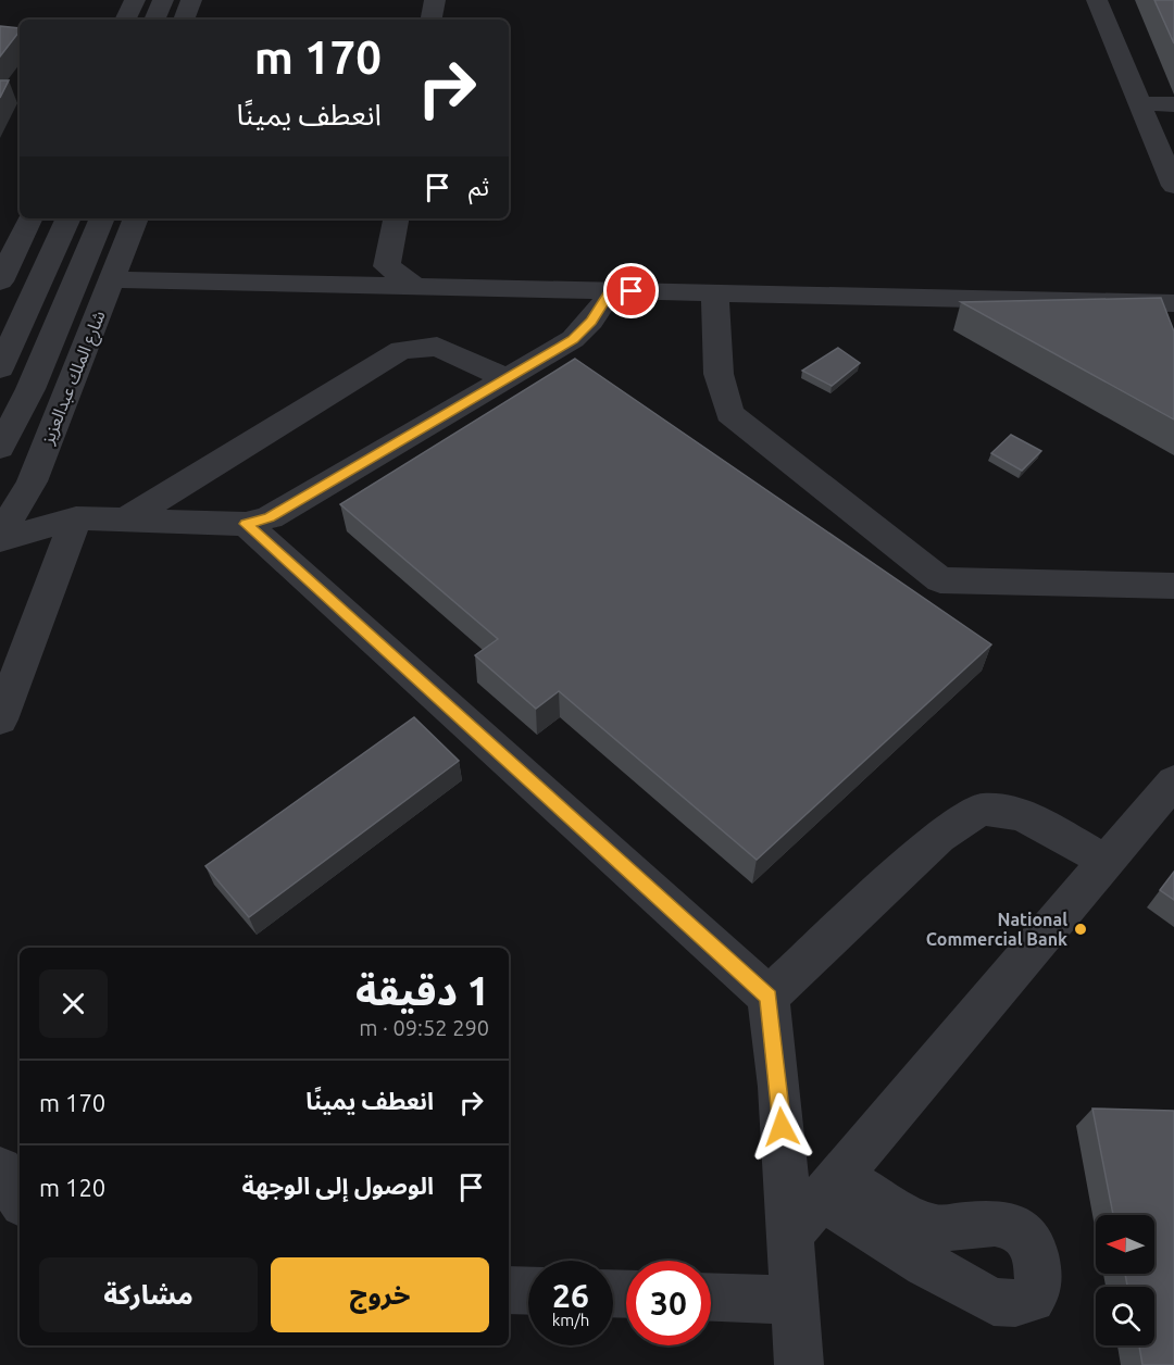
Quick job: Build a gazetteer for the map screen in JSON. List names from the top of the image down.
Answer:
{
  "streets": {
    "street": ["شارع الملك عبدالعزيز"]
  },
  "places": ["National Commercial Bank"],
  "north": "left",
  "page": {
    "turn": ["170 m", "انعطف يمينًا"],
    "then": "ثم",
    "heading": ["1 دقيقة", "290 m · 09:52"],
    "list": [
      {
        "name": "انعطف يمينًا",
        "value": "170 m"
      },
      {
        "name": "الوصول إلى الوجهة",
        "value": "120 m"
      }
    ],
    "buttons": ["خروج", "مشاركة"],
    "speed": "26 km/h",
    "limit": "30"
  }
}
